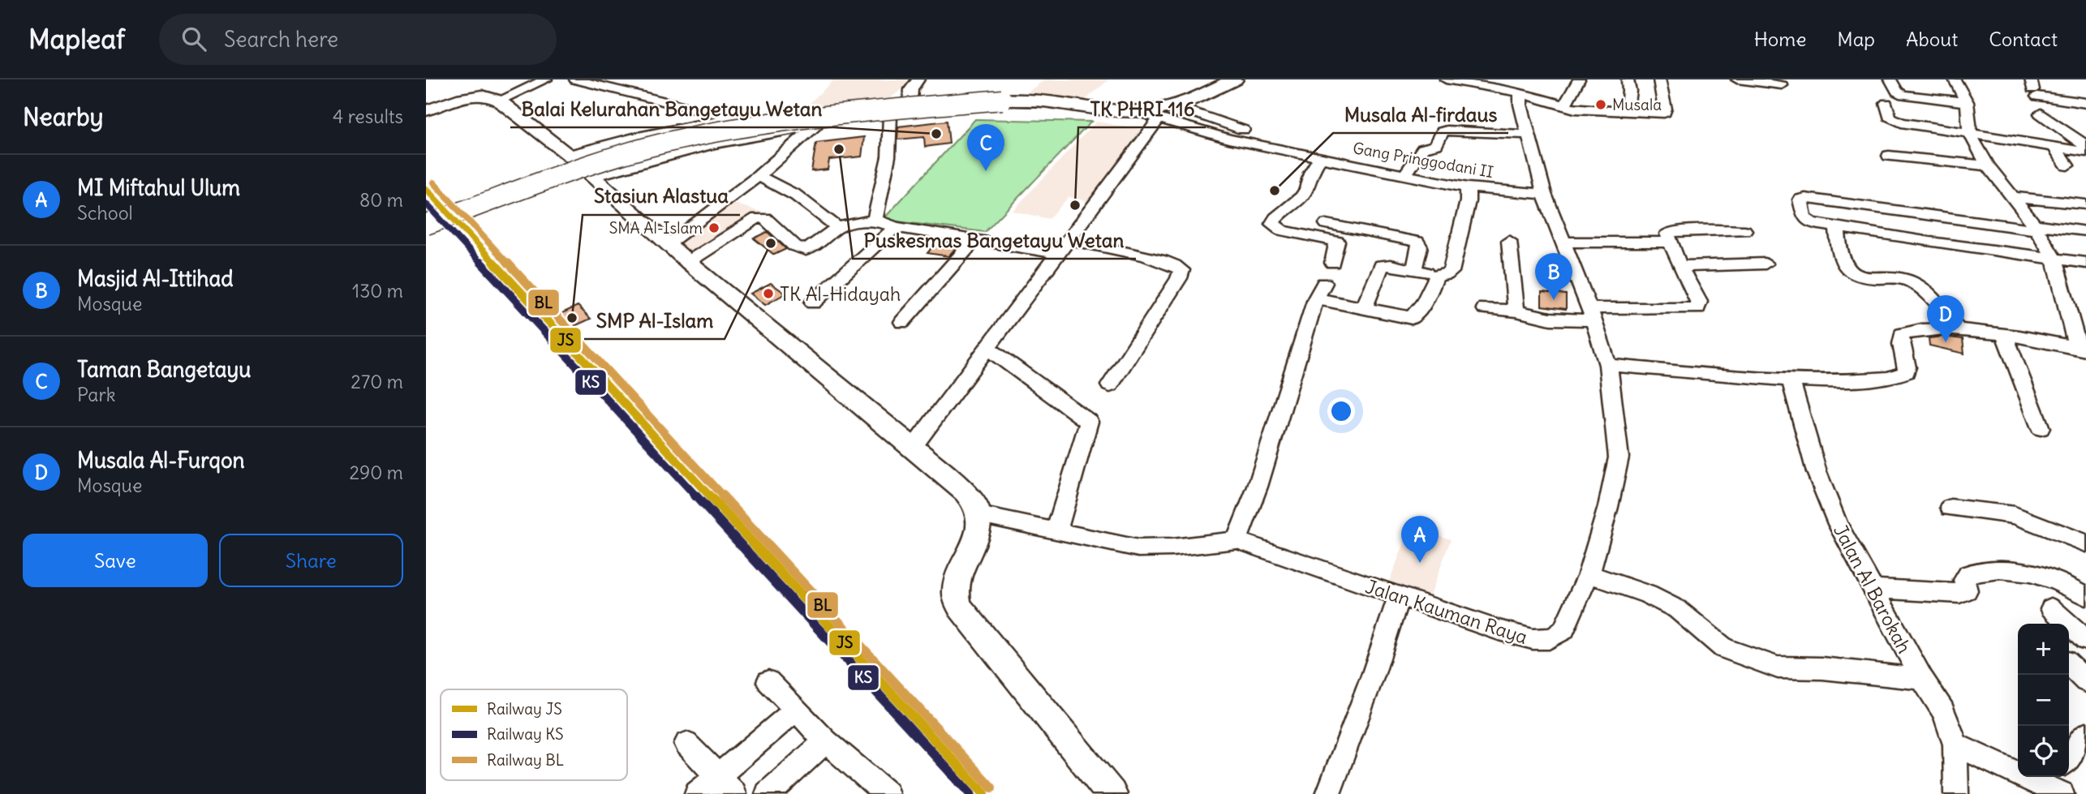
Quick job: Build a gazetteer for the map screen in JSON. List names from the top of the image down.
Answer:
{
  "streets": {
    "street": ["Gang Pringgodani II", "Jalan Al Barokah", "Jalan Kauman Raya"]
  },
  "crossings": [
    ["Gang Pringgodani II", "Jalan Kauman Raya"]
  ],
  "places": [
    "Musala",
    "Balai Kelurahan Bangetayu Wetan",
    "Puskesmas Bangetayu Wetan",
    "Musala Al-firdaus",
    "TK PHRI 116",
    "SMA Al-Islam",
    "SMP Al-Islam",
    "TK Al-Hidayah",
    "Stasiun Alastua"
  ],
  "lines": ["rail line BL", "rail line JS", "rail line KS"],
  "legend": ["Railway JS", "Railway KS", "Railway BL"],
  "page": {
    "header": "Mapleaf",
    "search": "Search here",
    "nav": [
      "Home",
      "Map",
      "About",
      "Contact"
    ],
    "heading": ["Nearby", "4 results"],
    "pins": [
      "C",
      "B",
      "D",
      "A"
    ],
    "list": [
      {
        "mark": "A",
        "name": "MI Miftahul Ulum",
        "note": "School",
        "value": "80 m"
      },
      {
        "mark": "B",
        "name": "Masjid Al-Ittihad",
        "note": "Mosque",
        "value": "130 m"
      },
      {
        "mark": "C",
        "name": "Taman Bangetayu",
        "note": "Park",
        "value": "270 m"
      },
      {
        "mark": "D",
        "name": "Musala Al-Furqon",
        "note": "Mosque",
        "value": "290 m"
      }
    ],
    "buttons": ["Save", "Share"],
    "map_buttons": ["+", "−"]
  }
}
